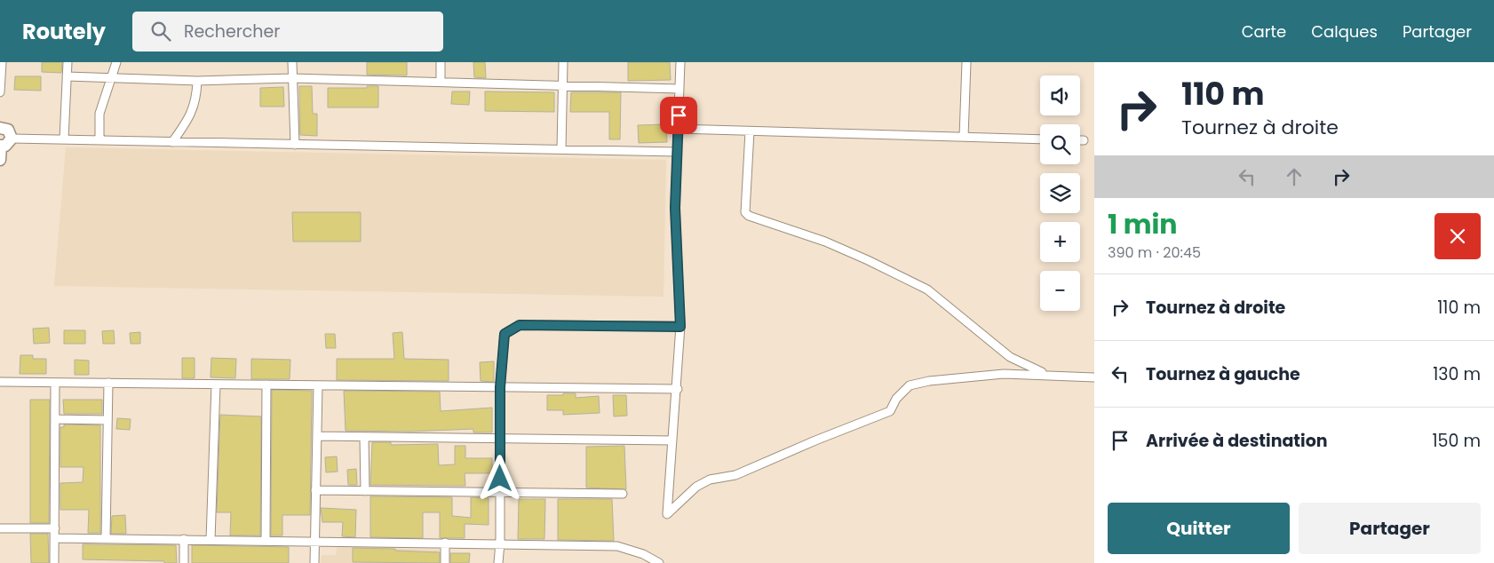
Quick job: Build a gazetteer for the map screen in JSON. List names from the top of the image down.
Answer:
{
  "page": {
    "header": "Routely",
    "search": "Rechercher",
    "nav": ["Carte", "Calques", "Partager"],
    "turn": ["110 m", "Tournez à droite"],
    "map_buttons": ["+", "−"],
    "heading": ["1 min", "390 m · 20:45"],
    "list": [
      {
        "name": "Tournez à droite",
        "value": "110 m"
      },
      {
        "name": "Tournez à gauche",
        "value": "130 m"
      },
      {
        "name": "Arrivée à destination",
        "value": "150 m"
      }
    ],
    "buttons": ["Quitter", "Partager"]
  }
}
